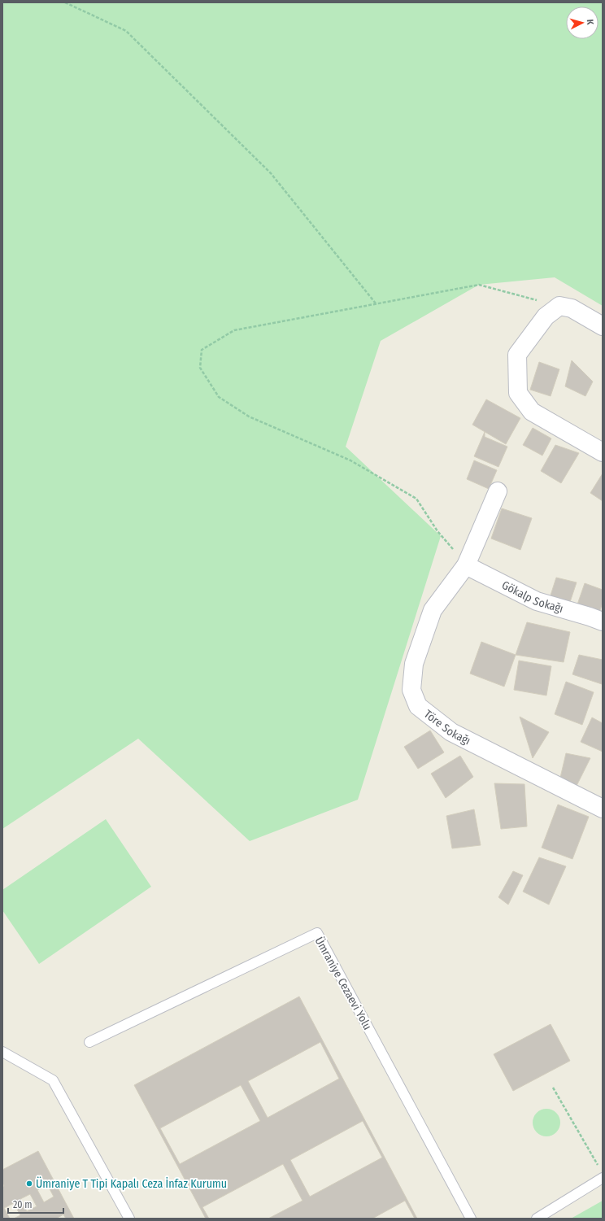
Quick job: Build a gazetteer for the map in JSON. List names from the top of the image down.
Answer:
{
  "streets": {
    "street": ["Gökalp Sokağı", "Töre Sokağı"],
    "lane": ["Ümraniye Cezaevi Yolu"]
  },
  "crossings": [
    ["Gökalp Sokağı", "Töre Sokağı"]
  ],
  "places": ["Ümraniye T Tipi Kapalı Ceza İnfaz Kurumu"],
  "scale_bar": "20 m",
  "north": "right"
}
